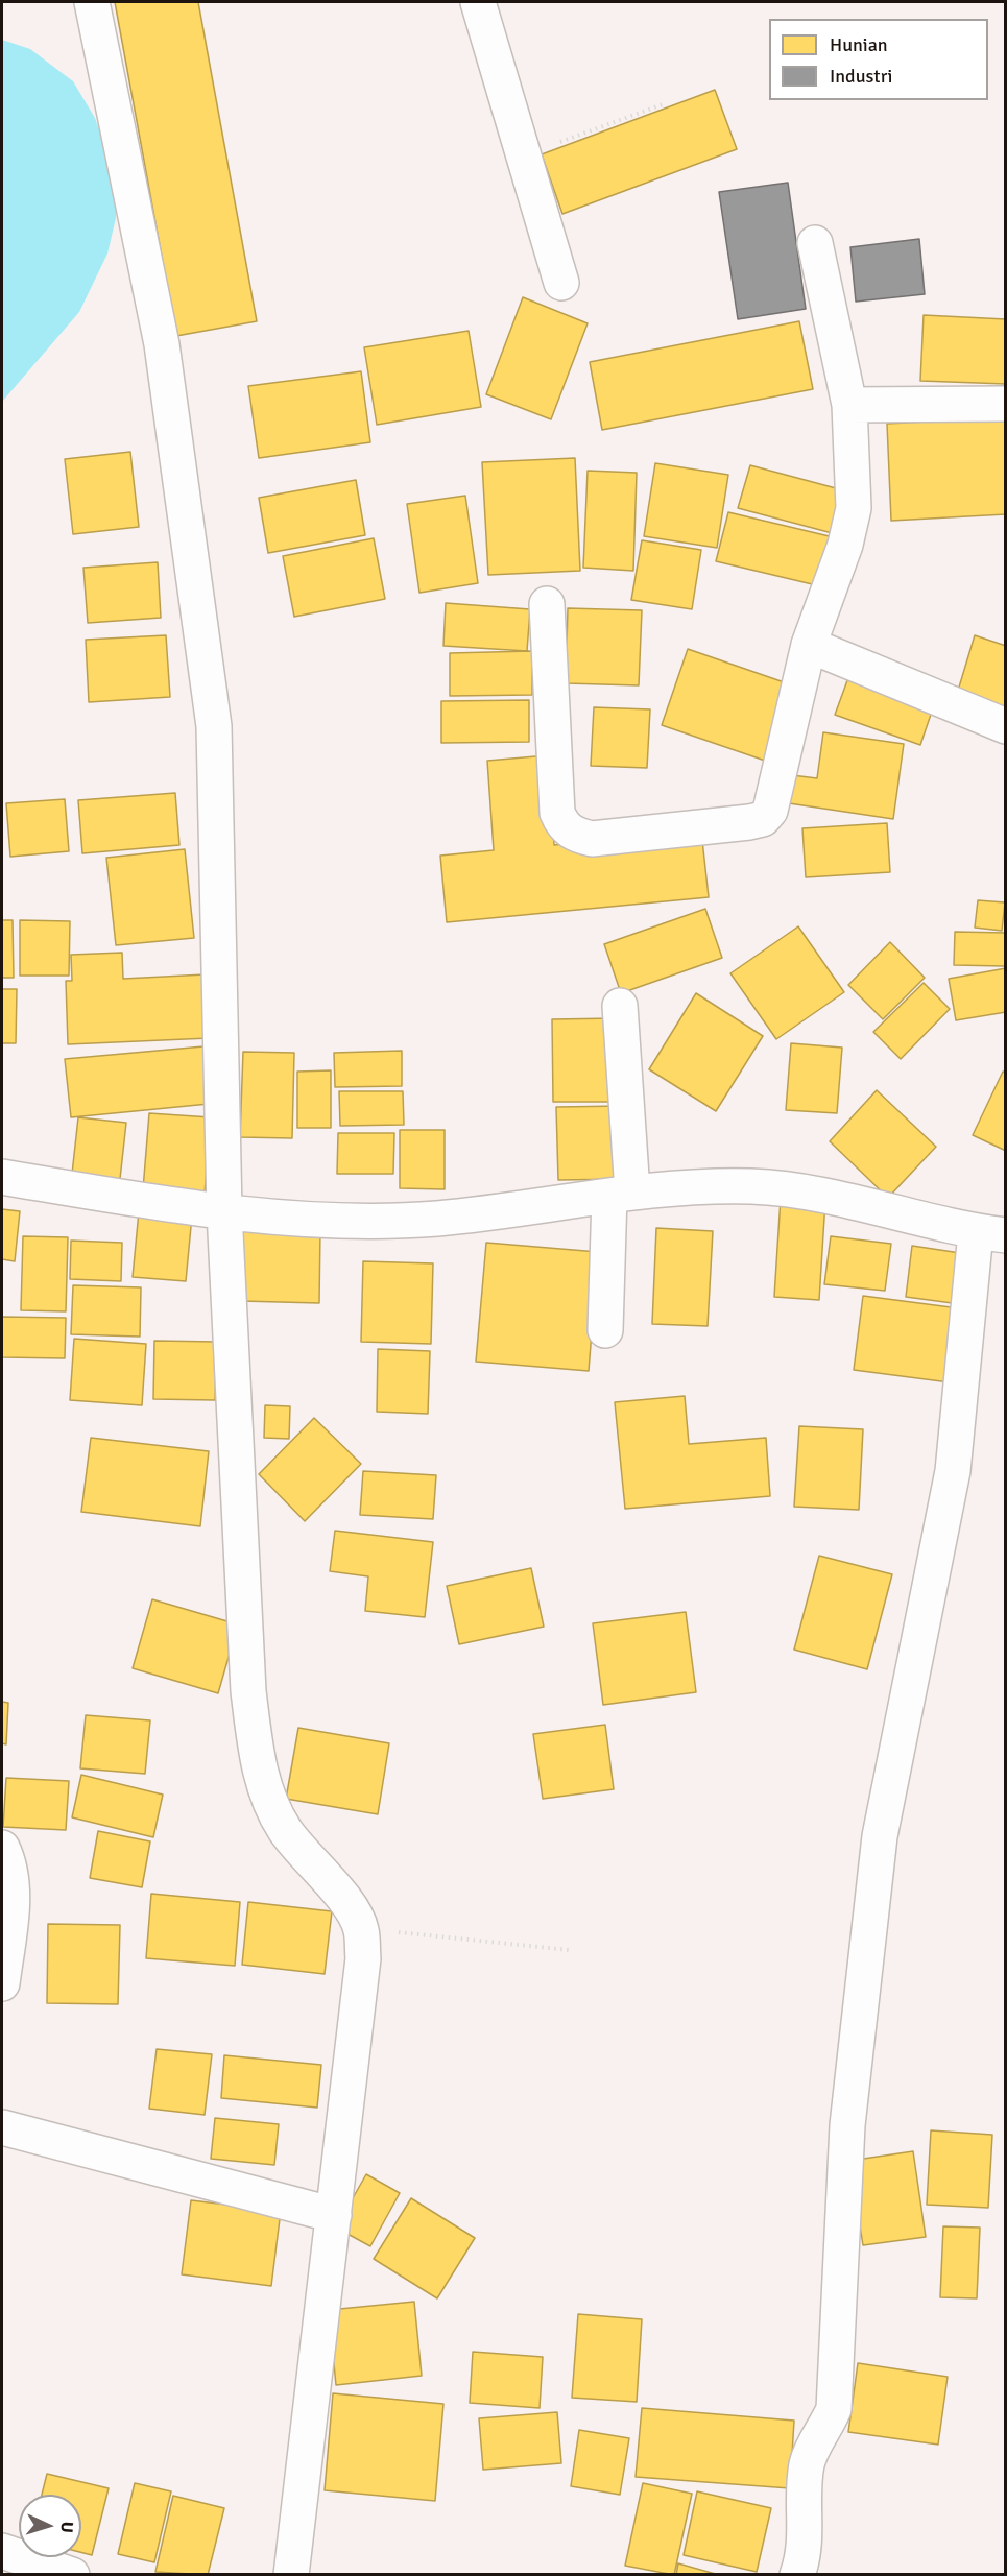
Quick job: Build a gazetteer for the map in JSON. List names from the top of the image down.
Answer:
{
  "legend": ["Hunian", "Industri"],
  "north": "right"
}
